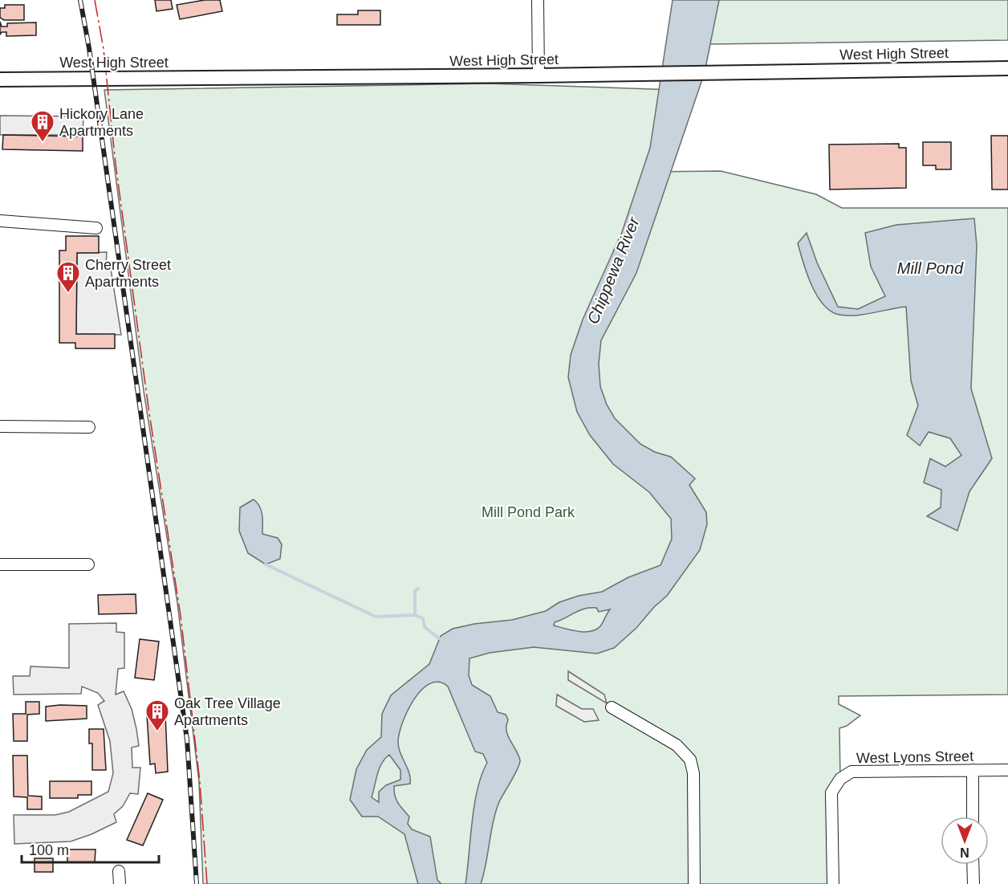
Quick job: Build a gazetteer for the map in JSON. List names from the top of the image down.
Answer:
{
  "streets": {
    "main road": ["West High Street"],
    "street": ["West Lyons Street"]
  },
  "water": ["Mill Pond", "Chippewa River"],
  "parks": ["Mill Pond Park"],
  "places": {
    "building": ["Hickory Lane Apartments", "Cherry Street Apartments", "Oak Tree Village Apartments"]
  },
  "scale_bar": "100 m",
  "north": "bottom"
}
